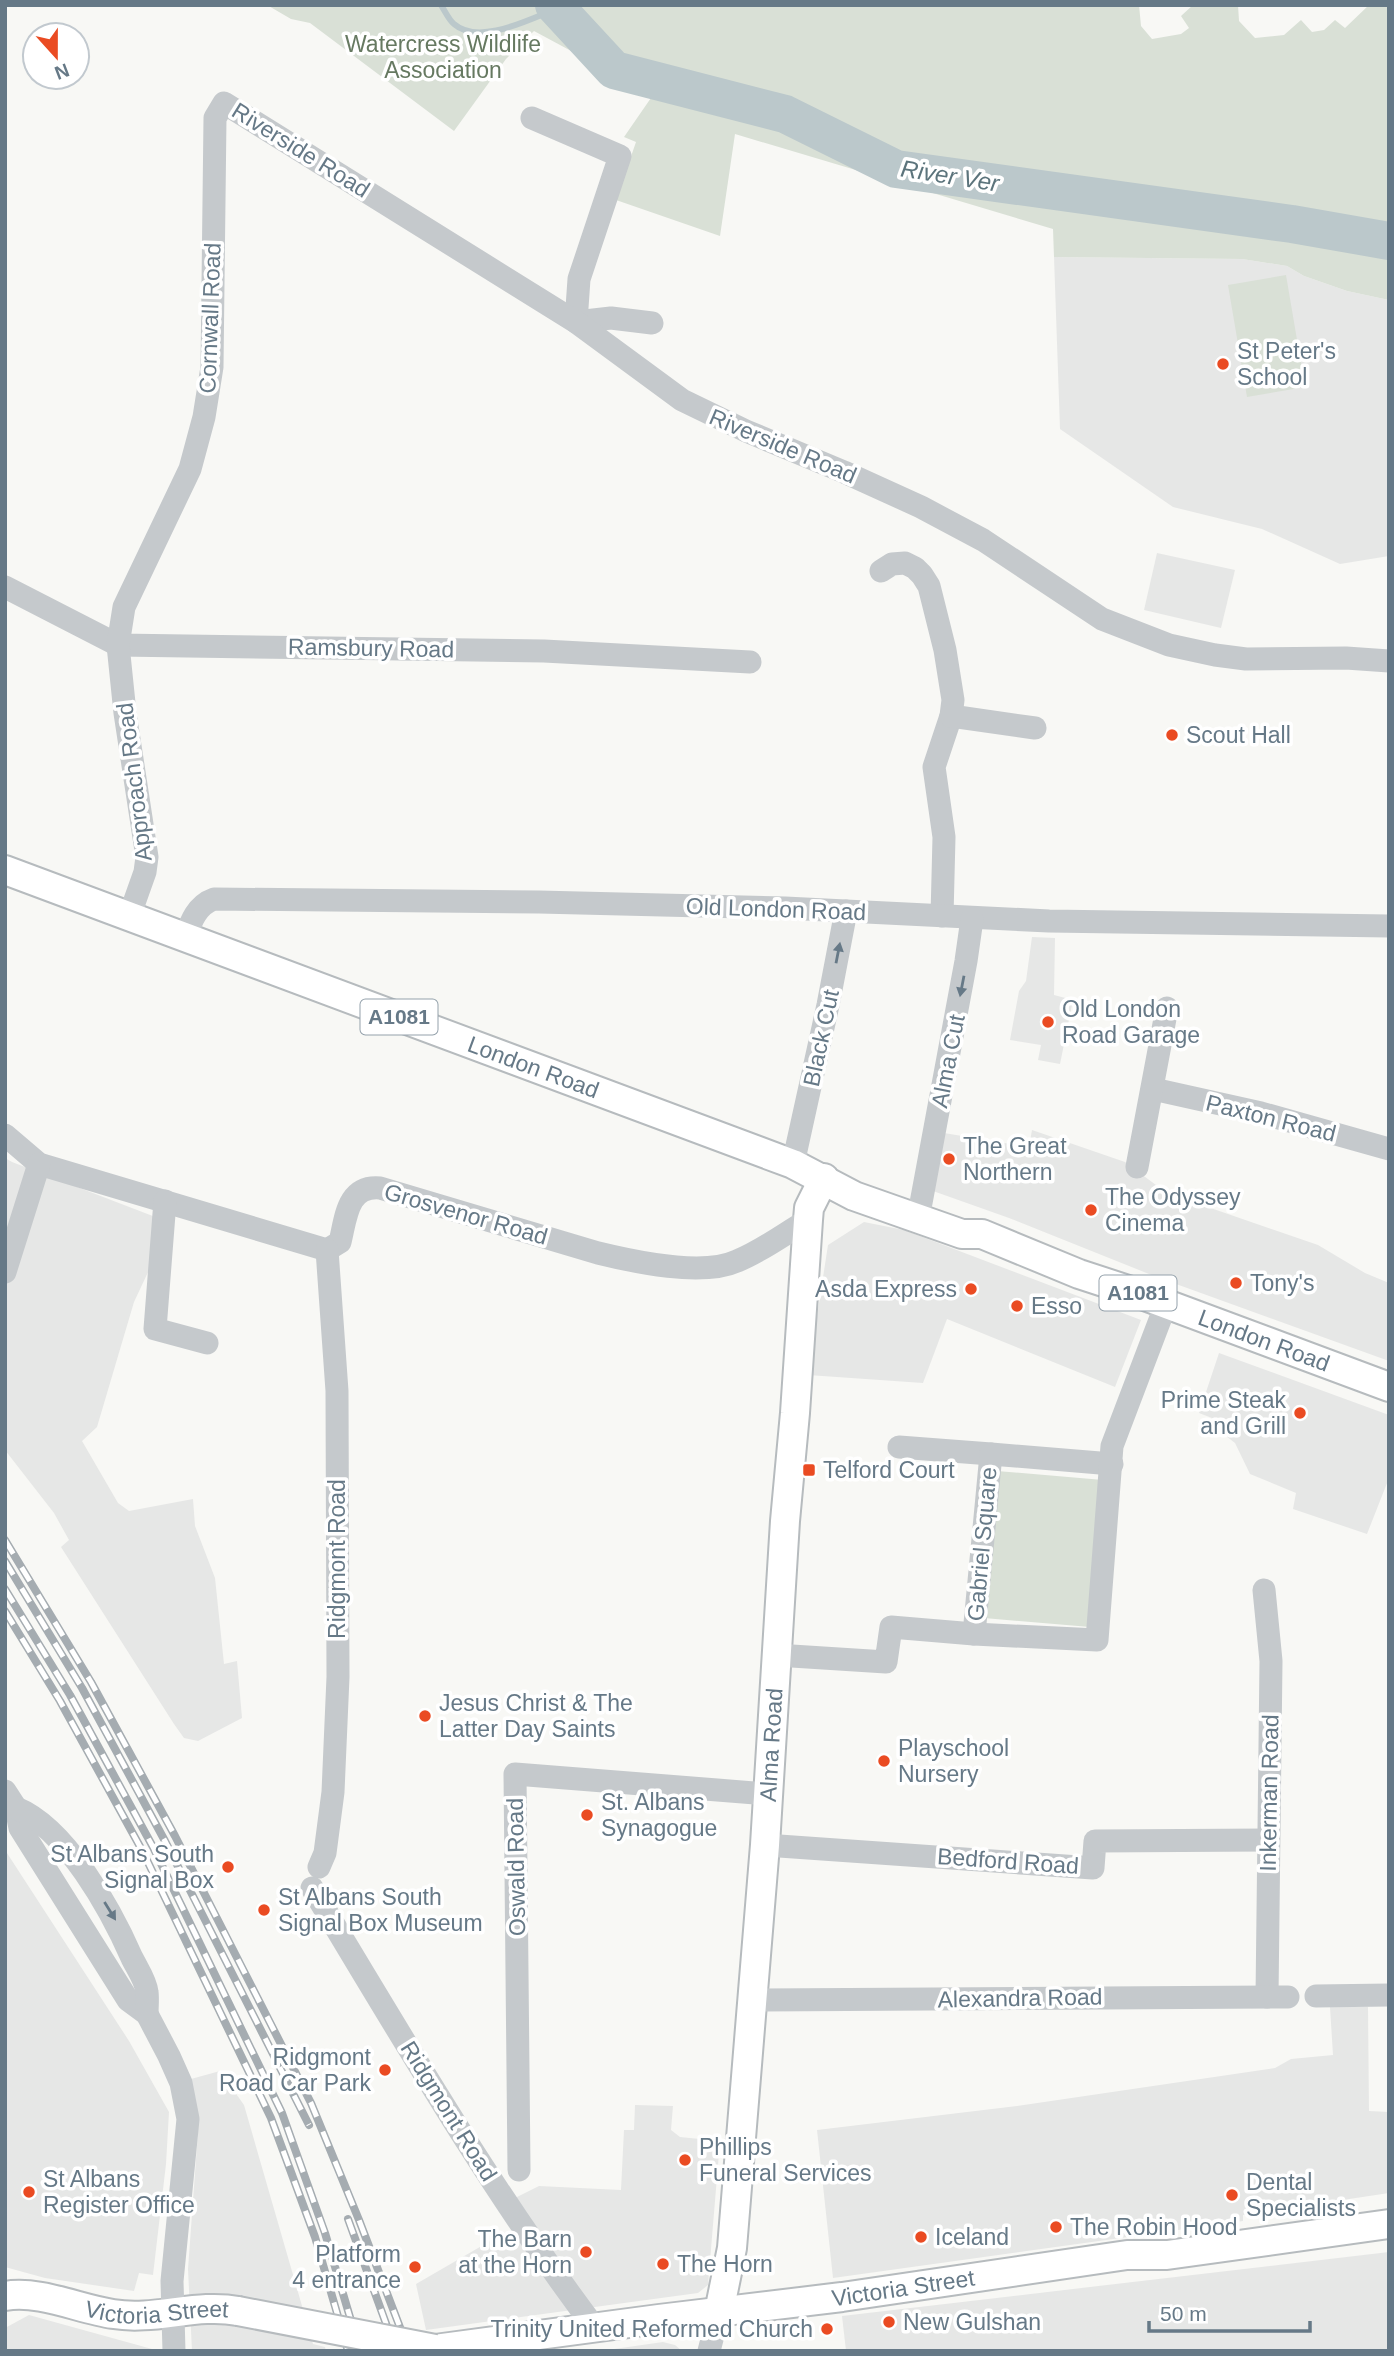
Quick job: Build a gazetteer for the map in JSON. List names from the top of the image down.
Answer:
{
  "streets": {
    "main road": [
      "A1081",
      "London Road",
      "Alma Road",
      "Victoria Street"
    ],
    "street": [
      "Riverside Road",
      "Cornwall Road",
      "Ramsbury Road",
      "Approach Road",
      "Old London Road",
      "Black Cut",
      "Alma Cut",
      "Paxton Road",
      "Grosvenor Road",
      "Gabriel Square",
      "Ridgmont Road",
      "Inkerman Road",
      "Bedford Road",
      "Oswald Road",
      "Alexandra Road"
    ]
  },
  "crossings": [
    ["Riverside Road", "Cornwall Road"],
    ["Cornwall Road", "Ramsbury Road"],
    ["Cornwall Road", "Approach Road"],
    ["Ramsbury Road", "Approach Road"],
    ["Approach Road", "London Road"],
    ["Old London Road", "Black Cut"],
    ["Old London Road", "Alma Cut"],
    ["Old London Road", "London Road"],
    ["Black Cut", "London Road"],
    ["Alma Cut", "London Road"],
    ["London Road", "Gabriel Square"],
    ["London Road", "Alma Road"],
    ["Grosvenor Road", "Ridgmont Road"],
    ["Grosvenor Road", "Alma Road"],
    ["Gabriel Square", "Alma Road"],
    ["Ridgmont Road", "Victoria Street"],
    ["Alma Road", "Bedford Road"],
    ["Alma Road", "Oswald Road"],
    ["Alma Road", "Alexandra Road"],
    ["Alma Road", "Victoria Street"],
    ["Inkerman Road", "Bedford Road"],
    ["Inkerman Road", "Alexandra Road"]
  ],
  "one_way": ["Black Cut", "Alma Cut"],
  "water": ["River Ver"],
  "parks": ["Watercress Wildlife Association"],
  "places": {
    "other": [
      "St Peter's School",
      "Scout Hall",
      "Old London Road Garage",
      "The Great Northern",
      "The Odyssey Cinema",
      "Tony's",
      "Asda Express",
      "Esso",
      "Prime Steak and Grill",
      "Jesus Christ & The Latter Day Saints",
      "Playschool Nursery",
      "St. Albans Synagogue",
      "St Albans South Signal Box",
      "St Albans South Signal Box Museum",
      "Ridgmont Road Car Park",
      "Phillips Funeral Services",
      "St Albans Register Office",
      "Dental Specialists",
      "The Robin Hood",
      "Iceland",
      "The Barn at the Horn",
      "The Horn",
      "Platform 4 entrance",
      "New Gulshan",
      "Trinity United Reformed Church"
    ],
    "transit": ["Telford Court"]
  },
  "scale_bar": "50 m",
  "north": "bottom"
}
